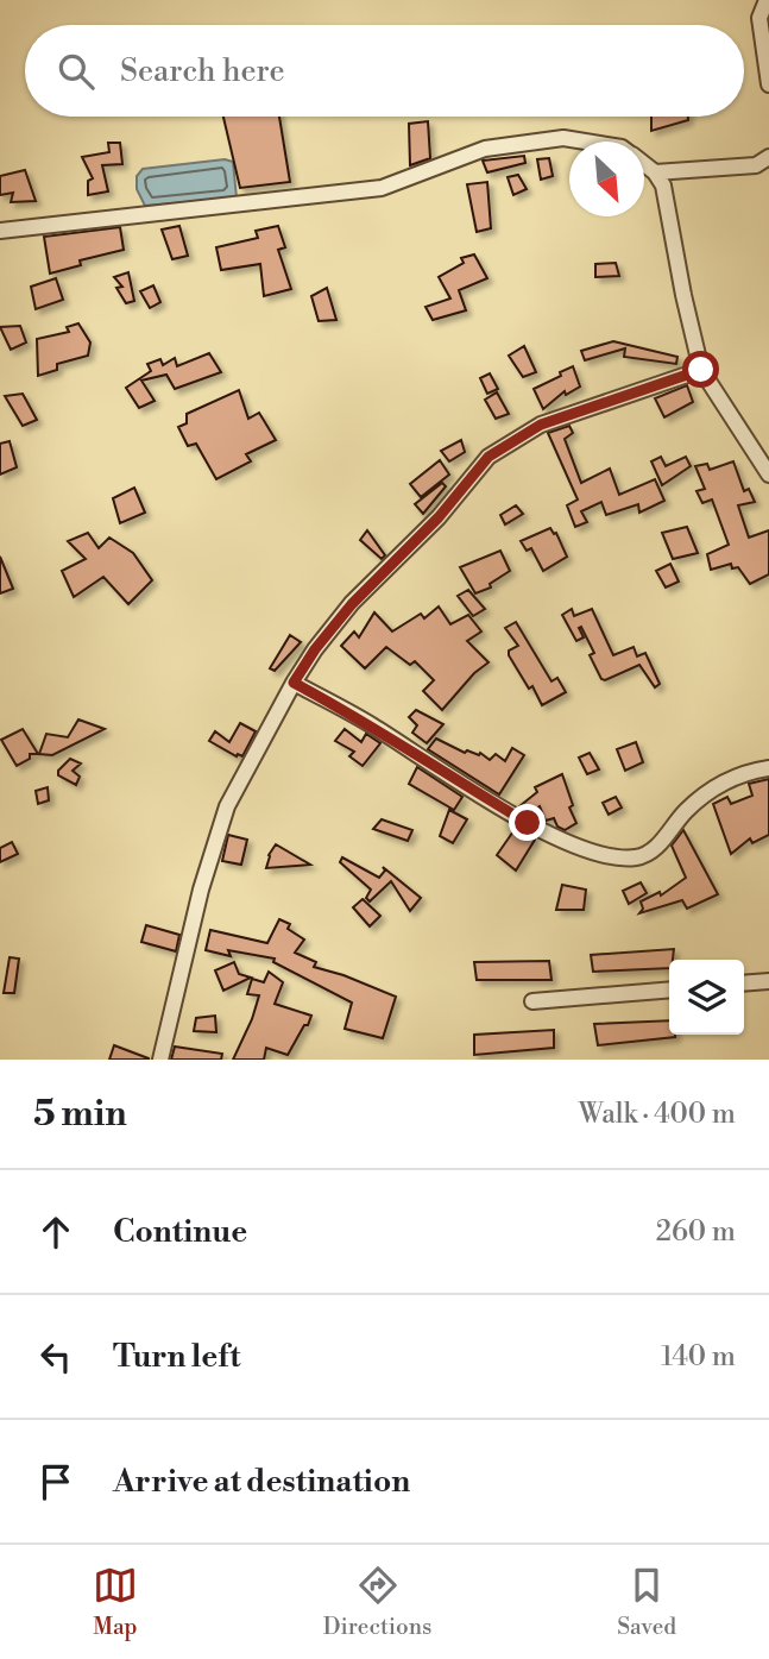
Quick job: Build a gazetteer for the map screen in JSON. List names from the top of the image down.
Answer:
{
  "north": "bottom right",
  "page": {
    "search": "Search here",
    "heading": ["5 min", "Walk · 400 m"],
    "list": [
      ["Continue", "260 m"],
      ["Turn left", "140 m"],
      "Arrive at destination"
    ],
    "nav": ["Map", "Directions", "Saved"]
  }
}
